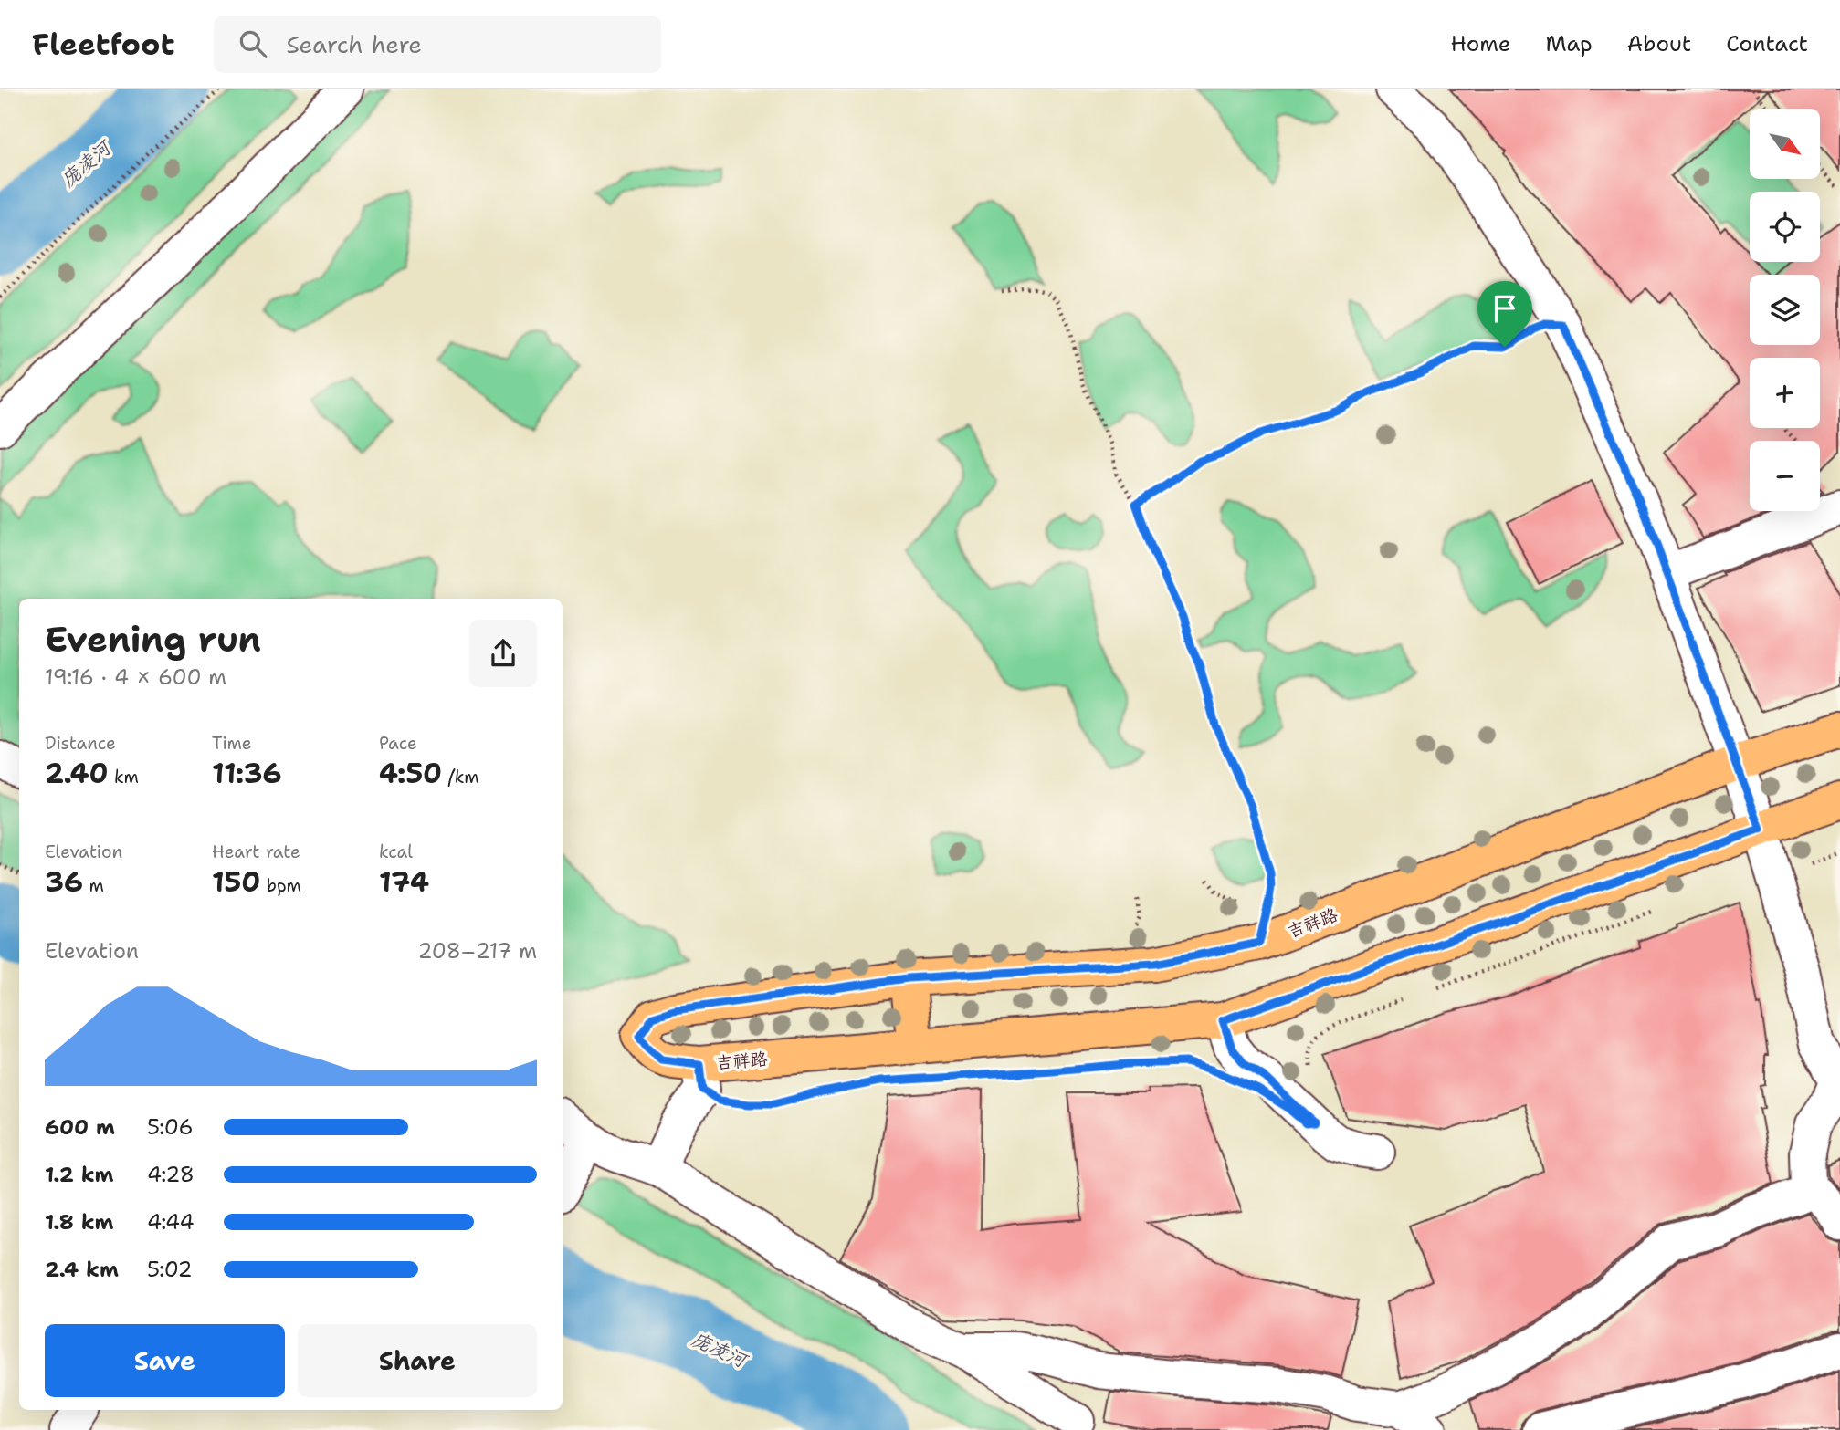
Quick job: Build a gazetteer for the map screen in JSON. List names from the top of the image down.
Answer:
{
  "streets": {
    "main road": ["吉祥路"]
  },
  "water": ["庞凌河"],
  "north": "bottom right",
  "page": {
    "header": "Fleetfoot",
    "search": "Search here",
    "nav": [
      "Home",
      "Map",
      "About",
      "Contact"
    ],
    "map_buttons": ["+", "−"],
    "heading": ["Evening run", "19:16 · 4 × 600 m"],
    "stats": [
      ["Distance", "2.40 km"],
      ["Time", "11:36"],
      ["Pace", "4:50 /km"],
      ["Elevation", "36 m"],
      ["Heart rate", "150 bpm"],
      ["kcal", "174"]
    ],
    "chart": ["Elevation", "208–217 m"],
    "list": [
      {
        "name": "600 m",
        "note": "5:06"
      },
      {
        "name": "1.2 km",
        "note": "4:28"
      },
      {
        "name": "1.8 km",
        "note": "4:44"
      },
      {
        "name": "2.4 km",
        "note": "5:02"
      }
    ],
    "buttons": ["Save", "Share"]
  }
}
